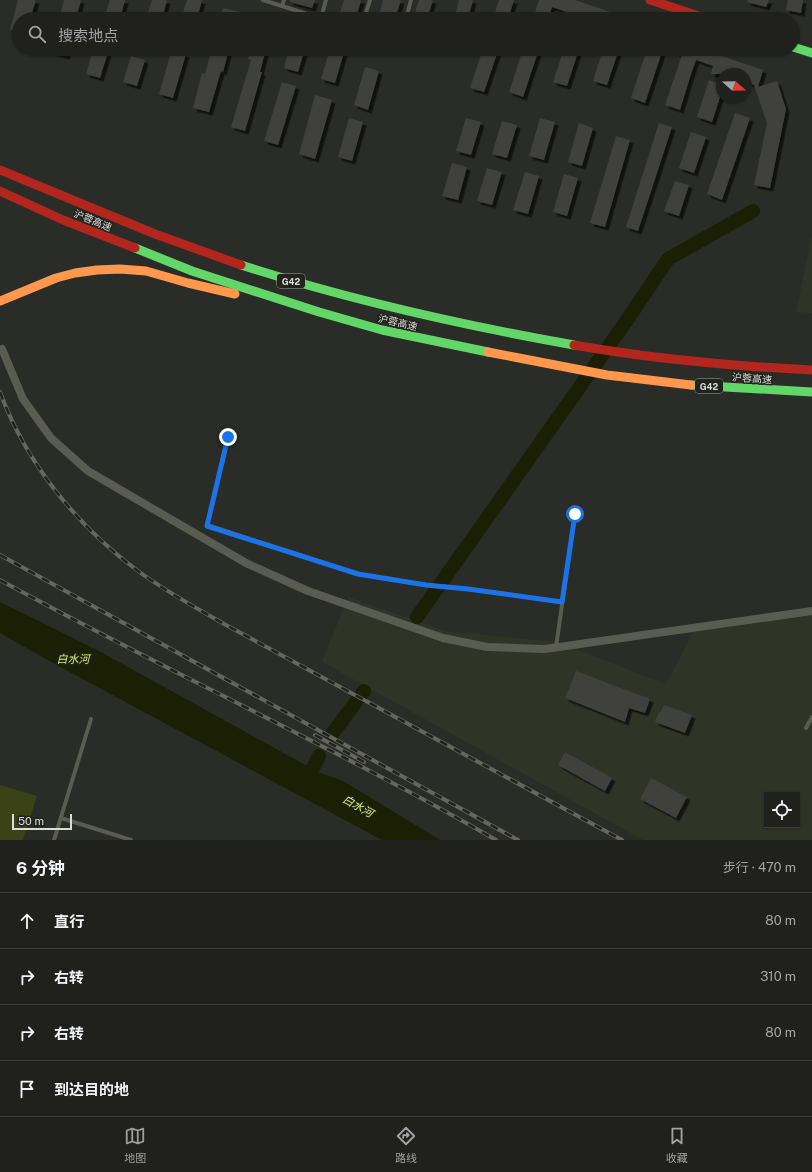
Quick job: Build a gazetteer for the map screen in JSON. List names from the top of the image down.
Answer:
{
  "streets": {
    "main road": ["沪蓉高速", "G42"]
  },
  "water": ["白水河"],
  "scale_bar": "50 m",
  "north": "right",
  "page": {
    "search": "搜索地点",
    "scale": "50 m",
    "heading": ["6 分钟", "步行 · 470 m"],
    "list": [
      ["直行", "80 m"],
      ["右转", "310 m"],
      ["右转", "80 m"],
      "到达目的地"
    ],
    "nav": ["地图", "路线", "收藏"]
  }
}
